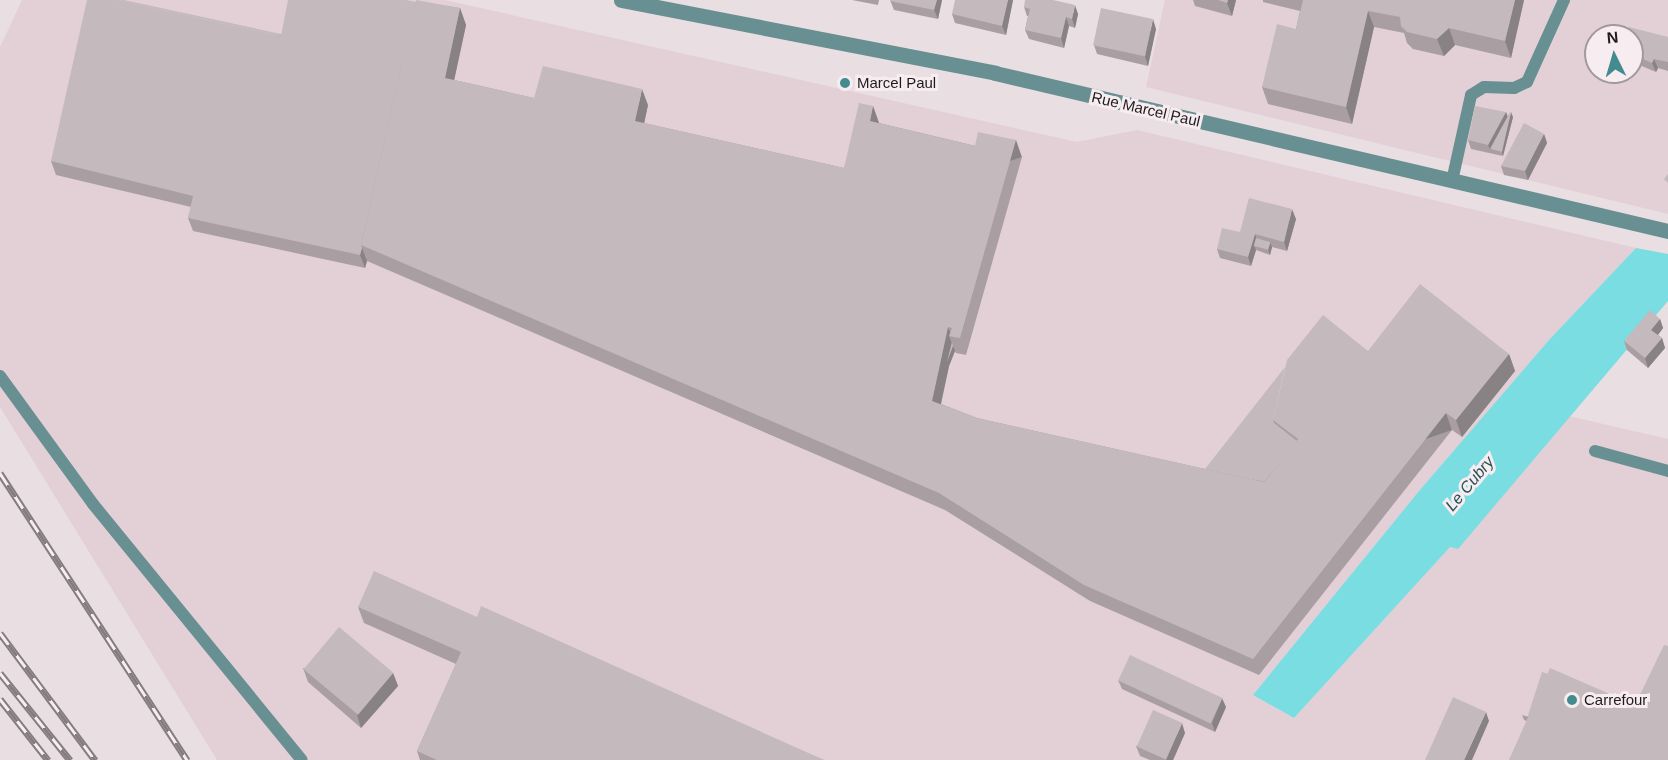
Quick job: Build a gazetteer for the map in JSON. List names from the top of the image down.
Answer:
{
  "streets": {
    "street": ["Rue Marcel Paul"]
  },
  "water": ["Le Cubry"],
  "places": ["Marcel Paul", "Carrefour"],
  "north": "top"
}
